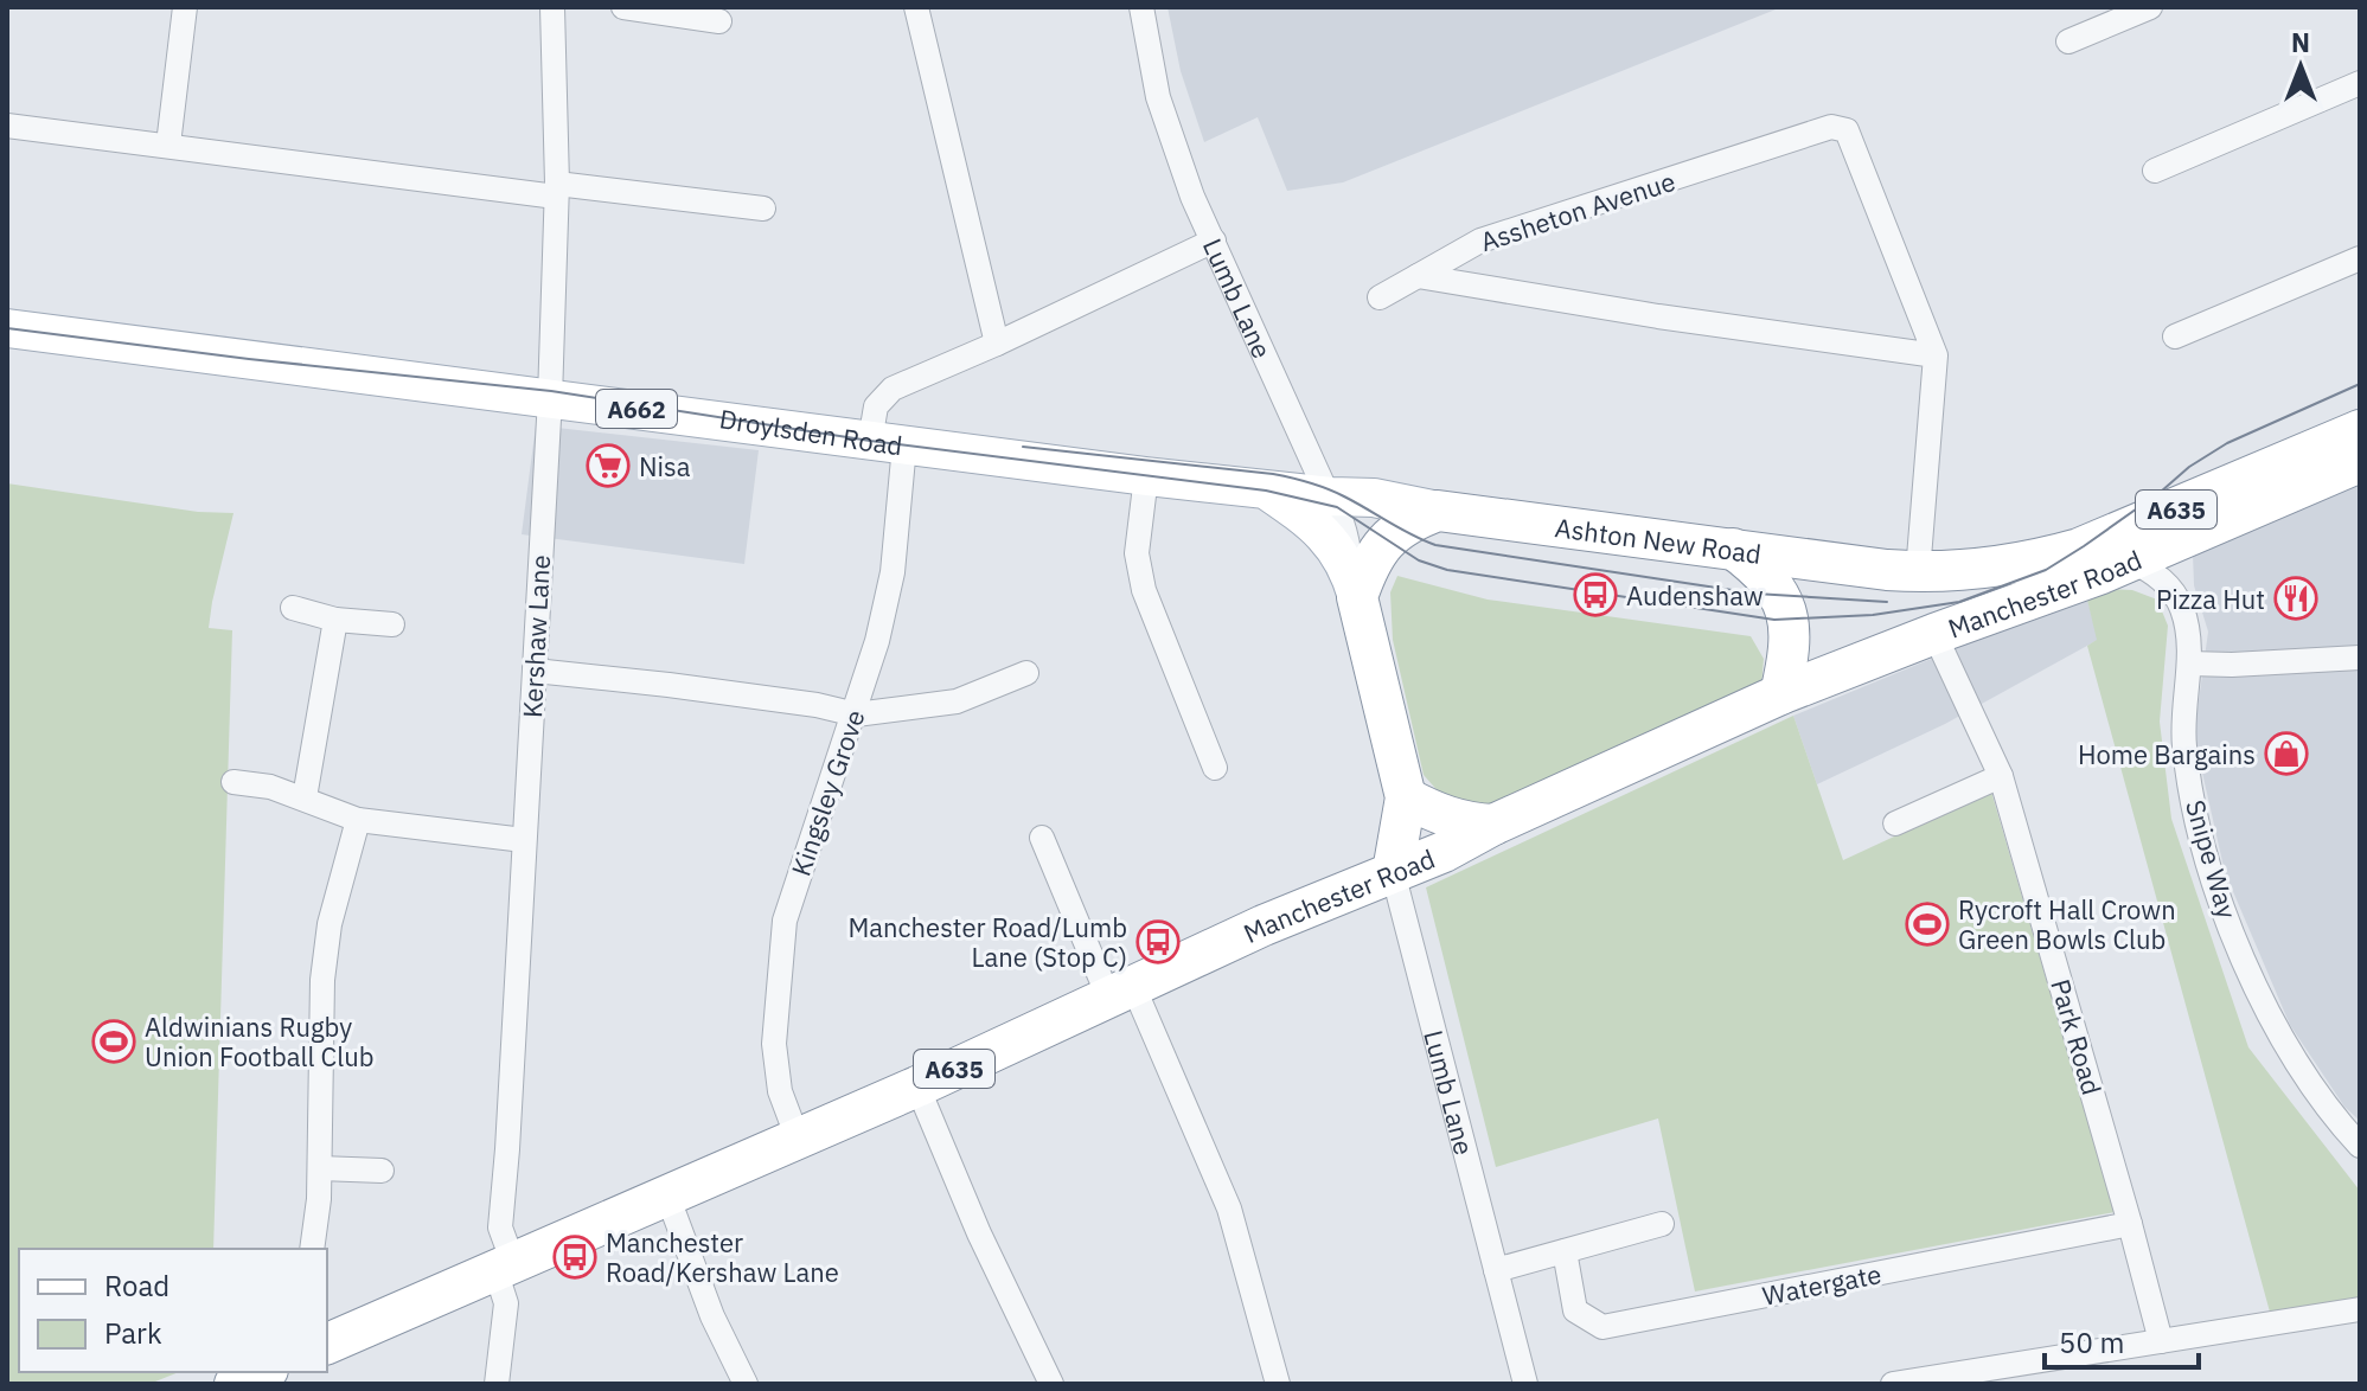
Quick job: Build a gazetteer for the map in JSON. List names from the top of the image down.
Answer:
{
  "streets": {
    "highway": [
      "Lumb Lane",
      "A635",
      "Ashton New Road",
      "Manchester Road"
    ],
    "main road": ["A662", "Droylsden Road"],
    "street": [
      "Assheton Avenue",
      "Kershaw Lane",
      "Kingsley Grove",
      "Snipe Way",
      "Park Road",
      "Watergate"
    ]
  },
  "crossings": [
    ["Assheton Avenue", "Ashton New Road"],
    ["Lumb Lane", "Droylsden Road"],
    ["Lumb Lane", "Ashton New Road"],
    ["Lumb Lane", "Manchester Road"],
    ["Lumb Lane", "Kingsley Grove"],
    ["Droylsden Road", "Ashton New Road"],
    ["Droylsden Road", "Kershaw Lane"],
    ["Droylsden Road", "Kingsley Grove"],
    ["Ashton New Road", "Manchester Road"],
    ["Manchester Road", "Kershaw Lane"],
    ["Manchester Road", "Kingsley Grove"],
    ["Manchester Road", "Snipe Way"],
    ["Manchester Road", "Park Road"],
    ["Park Road", "Watergate"]
  ],
  "places": {
    "supermarket": ["Nisa"],
    "bus stop": ["Audenshaw", "Manchester Road/Lumb Lane (Stop C)", "Manchester Road/Kershaw Lane"],
    "restaurant": ["Pizza Hut"],
    "shop": ["Home Bargains"],
    "sports": ["Rycroft Hall Crown Green Bowls Club", "Aldwinians Rugby Union Football Club"]
  },
  "legend": ["Road", "Park"],
  "scale_bar": "50 m",
  "north": "top"
}
